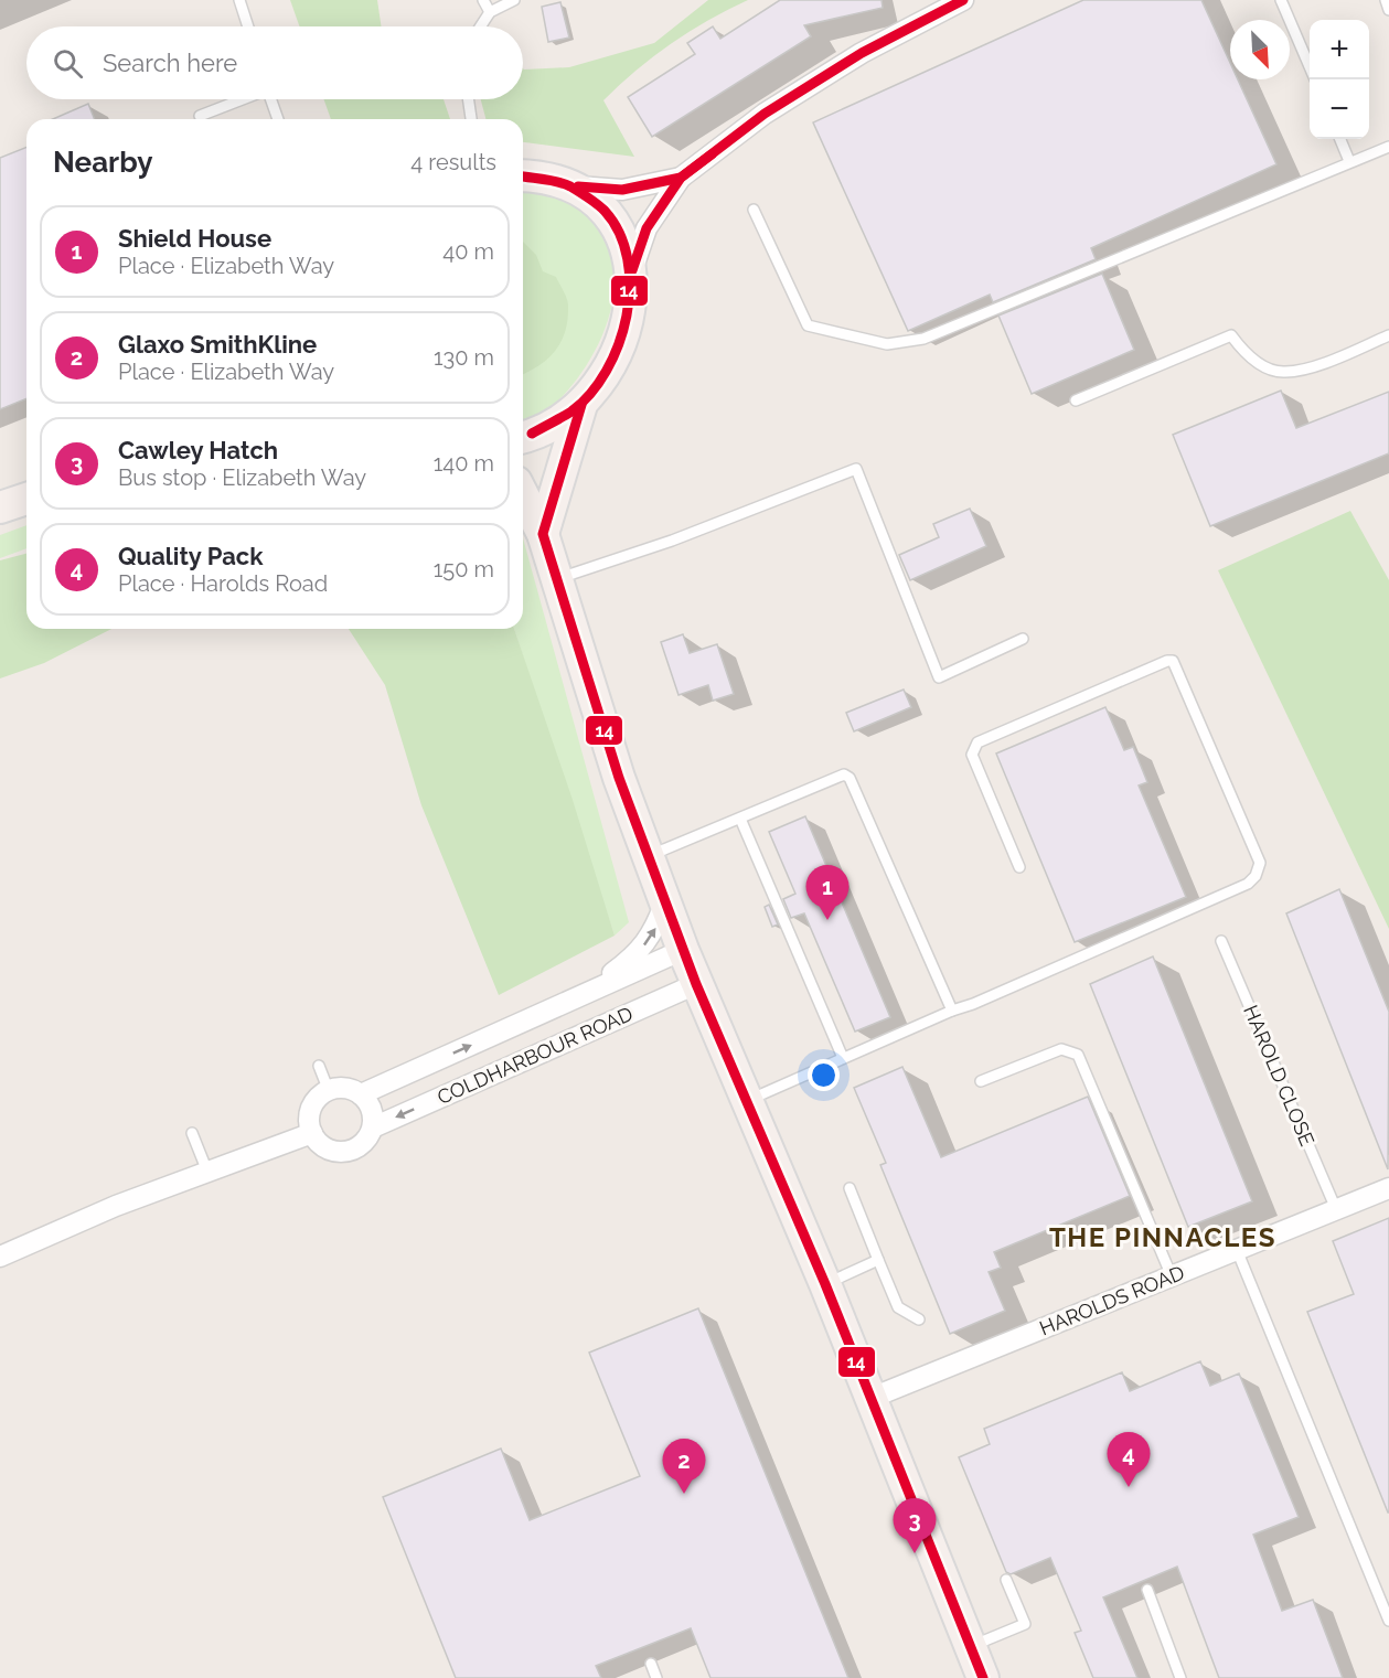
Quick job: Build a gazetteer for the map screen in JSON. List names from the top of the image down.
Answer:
{
  "streets": {
    "street": ["COLDHARBOUR ROAD", "HAROLDS ROAD"],
    "lane": ["HAROLD CLOSE"]
  },
  "crossings": [
    ["HAROLD CLOSE", "HAROLDS ROAD"]
  ],
  "districts": ["THE PINNACLES"],
  "lines": ["transit line 14"],
  "north": "bottom right",
  "page": {
    "map_buttons": ["+", "−"],
    "search": "Search here",
    "heading": ["Nearby", "4 results"],
    "list": [
      {
        "mark": "1",
        "name": "Shield House",
        "note": "Place · Elizabeth Way",
        "value": "40 m"
      },
      {
        "mark": "2",
        "name": "Glaxo SmithKline",
        "note": "Place · Elizabeth Way",
        "value": "130 m"
      },
      {
        "mark": "3",
        "name": "Cawley Hatch",
        "note": "Bus stop · Elizabeth Way",
        "value": "140 m"
      },
      {
        "mark": "4",
        "name": "Quality Pack",
        "note": "Place · Harolds Road",
        "value": "150 m"
      }
    ],
    "pins": [
      "1",
      "4",
      "2",
      "3"
    ]
  }
}
